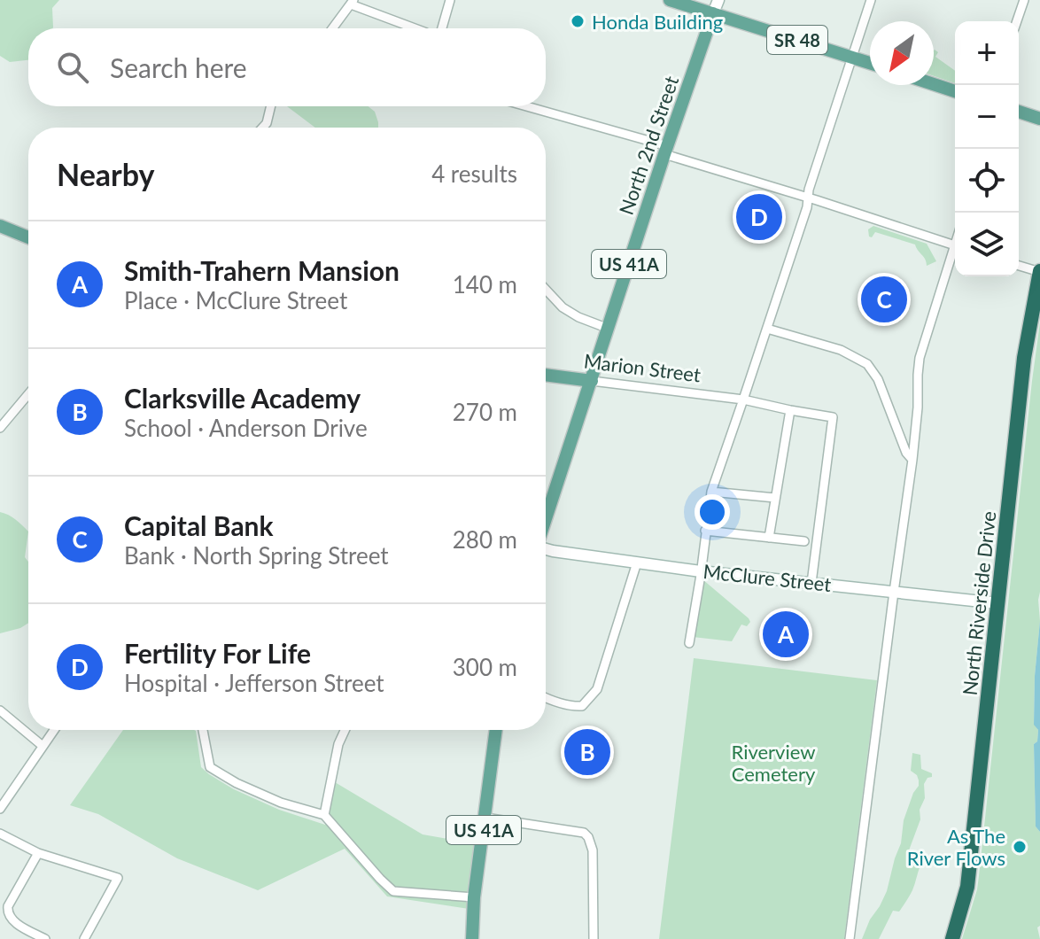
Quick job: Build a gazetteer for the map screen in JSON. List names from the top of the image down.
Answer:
{
  "streets": {
    "highway": ["North Riverside Drive"],
    "main road": [
      "SR 48",
      "North 2nd Street",
      "US 41A",
      "Marion Street",
      "McClure Street"
    ]
  },
  "crossings": [
    ["SR 48", "North 2nd Street"],
    ["North 2nd Street", "Marion Street"],
    ["Marion Street", "McClure Street"],
    ["McClure Street", "North Riverside Drive"]
  ],
  "parks": ["Riverview Cemetery"],
  "places": ["Honda Building", "As The River Flows"],
  "north": "bottom left",
  "page": {
    "map_buttons": ["+", "−"],
    "search": "Search here",
    "heading": ["Nearby", "4 results"],
    "pins": [
      "D",
      "C",
      "A",
      "B"
    ],
    "list": [
      {
        "mark": "A",
        "name": "Smith-Trahern Mansion",
        "note": "Place · McClure Street",
        "value": "140 m"
      },
      {
        "mark": "B",
        "name": "Clarksville Academy",
        "note": "School · Anderson Drive",
        "value": "270 m"
      },
      {
        "mark": "C",
        "name": "Capital Bank",
        "note": "Bank · North Spring Street",
        "value": "280 m"
      },
      {
        "mark": "D",
        "name": "Fertility For Life",
        "note": "Hospital · Jefferson Street",
        "value": "300 m"
      }
    ]
  }
}
